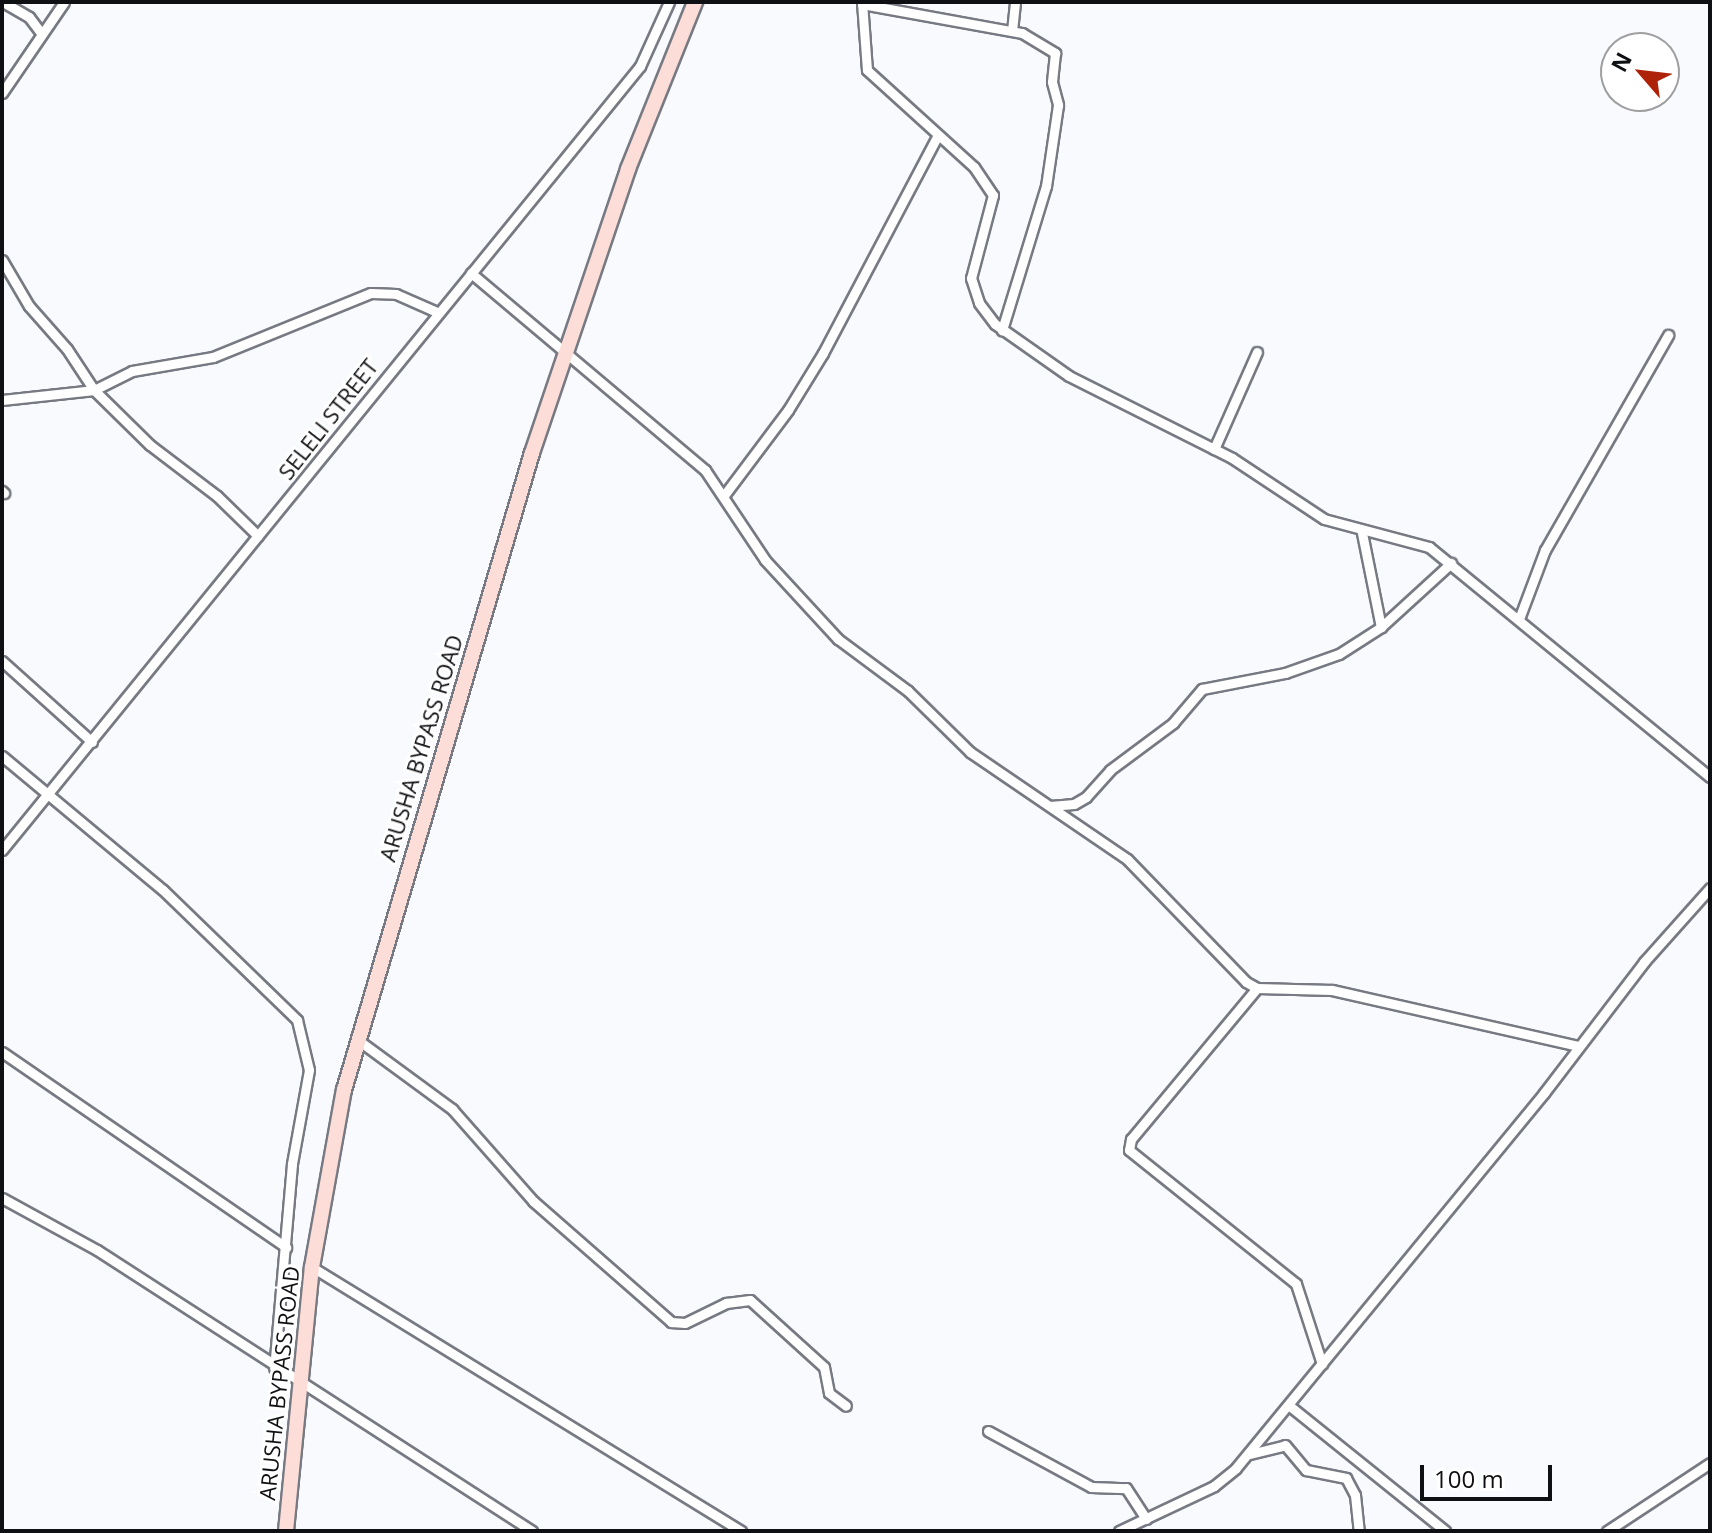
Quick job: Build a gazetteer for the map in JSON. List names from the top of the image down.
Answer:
{
  "streets": {
    "main road": ["ARUSHA BYPASS ROAD"],
    "street": ["SELELI STREET"]
  },
  "scale_bar": "100 m",
  "north": "top left"
}
